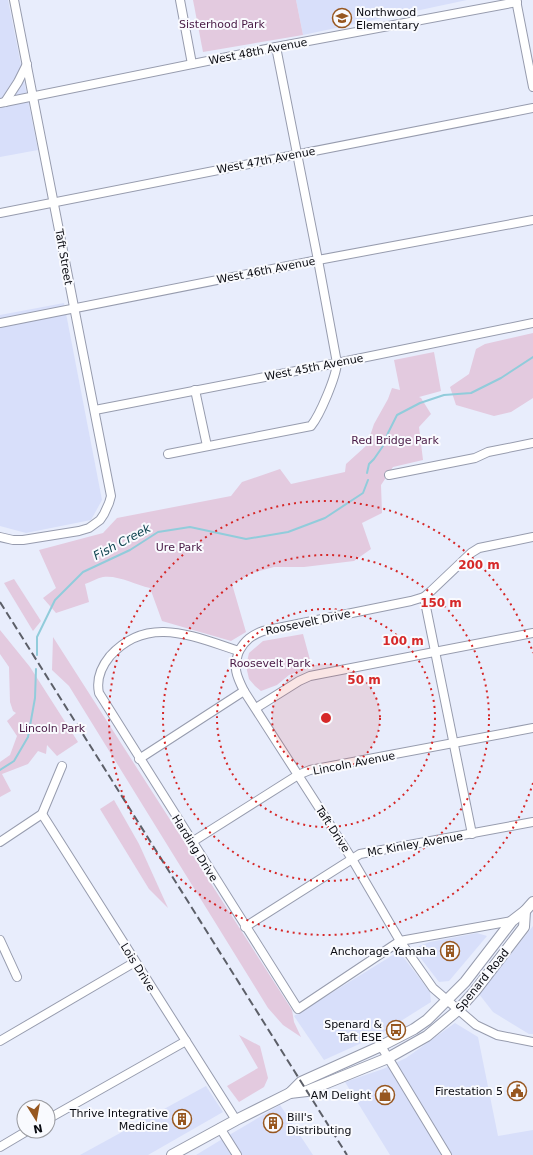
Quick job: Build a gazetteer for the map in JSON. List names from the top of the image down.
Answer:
{
  "streets": {
    "main road": ["Spenard Road"],
    "street": [
      "West 48th Avenue",
      "West 47th Avenue",
      "Taft Street",
      "West 46th Avenue",
      "West 45th Avenue",
      "Roosevelt Drive",
      "Lincoln Avenue",
      "Taft Drive",
      "Mc Kinley Avenue",
      "Harding Drive",
      "Lois Drive"
    ]
  },
  "crossings": [
    ["West 48th Avenue", "Taft Street"],
    ["West 47th Avenue", "Taft Street"],
    ["Taft Street", "West 46th Avenue"],
    ["Taft Street", "West 45th Avenue"],
    ["Roosevelt Drive", "Taft Drive"],
    ["Roosevelt Drive", "Harding Drive"],
    ["Lincoln Avenue", "Taft Drive"],
    ["Lincoln Avenue", "Harding Drive"],
    ["Taft Drive", "Mc Kinley Avenue"],
    ["Taft Drive", "Harding Drive"],
    ["Taft Drive", "Spenard Road"],
    ["Mc Kinley Avenue", "Harding Drive"],
    ["Lois Drive", "Spenard Road"]
  ],
  "water": ["Fish Creek"],
  "parks": [
    "Sisterhood Park",
    "Red Bridge Park",
    "Ure Park",
    "Roosevelt Park",
    "Lincoln Park"
  ],
  "places": {
    "school or university": ["Northwood Elementary"],
    "building": ["Anchorage Yamaha", "Thrive Integrative Medicine", "Bill's Distributing"],
    "bus stop": ["Spenard & Taft ESE"],
    "public building": ["Firestation 5"],
    "shop": ["AM Delight"]
  },
  "north": "bottom",
  "rings": [
    "200 m",
    "150 m",
    "100 m",
    "50 m"
  ]
}
